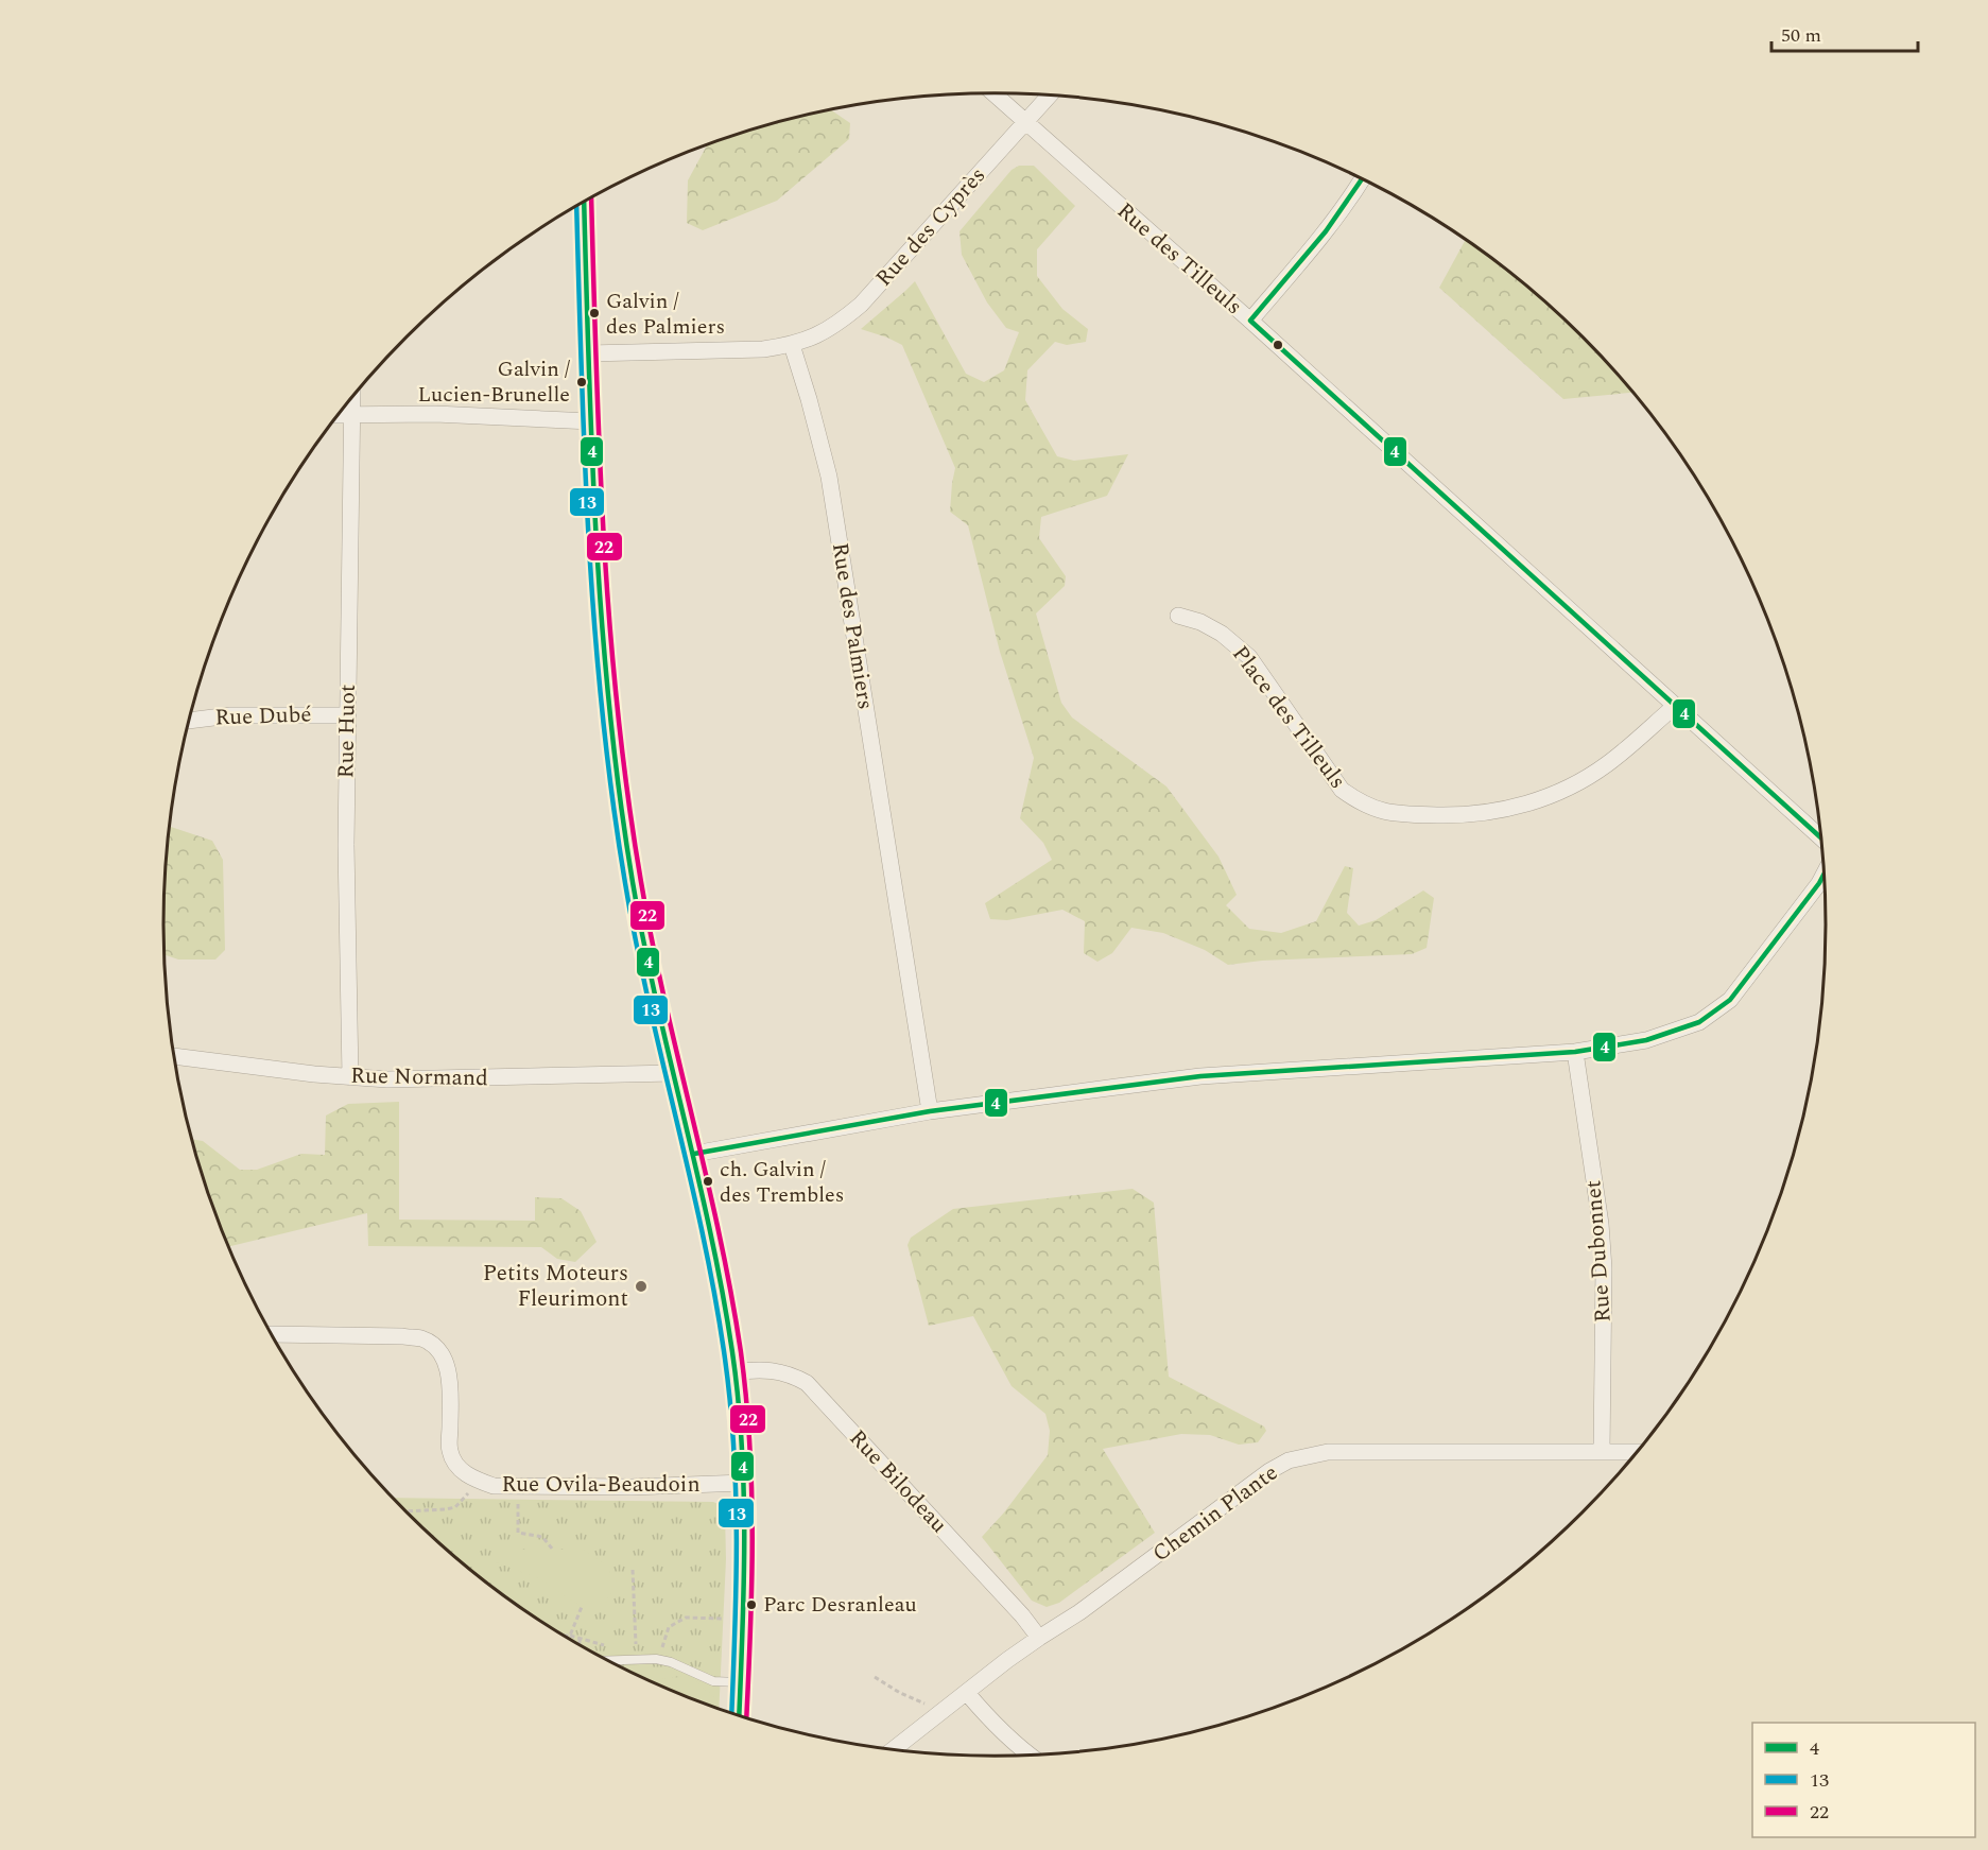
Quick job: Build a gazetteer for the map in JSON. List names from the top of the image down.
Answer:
{
  "streets": {
    "street": [
      "Rue des Cyprès",
      "Rue des Tilleuls",
      "Rue des Palmiers",
      "Rue Dubé",
      "Place des Tilleuls",
      "Rue Huot",
      "Rue Normand",
      "Rue Dubonnet",
      "Rue Bilodeau",
      "Rue Ovila-Beaudoin",
      "Chemin Plante"
    ]
  },
  "crossings": [
    ["Rue des Cyprès", "Rue des Tilleuls"],
    ["Rue des Cyprès", "Rue des Palmiers"],
    ["Rue des Tilleuls", "Place des Tilleuls"],
    ["Rue Dubé", "Rue Huot"],
    ["Rue Huot", "Rue Normand"],
    ["Rue Dubonnet", "Chemin Plante"],
    ["Rue Bilodeau", "Chemin Plante"]
  ],
  "places": [
    "Galvin / des Palmiers",
    "Galvin / Lucien-Brunelle",
    "ch. Galvin / des Trembles",
    "Petits Moteurs Fleurimont",
    "Parc Desranleau"
  ],
  "lines": ["transit line 4", "transit line 22", "transit line 13"],
  "legend": ["4", "13", "22"],
  "scale_bar": "50 m"
}
